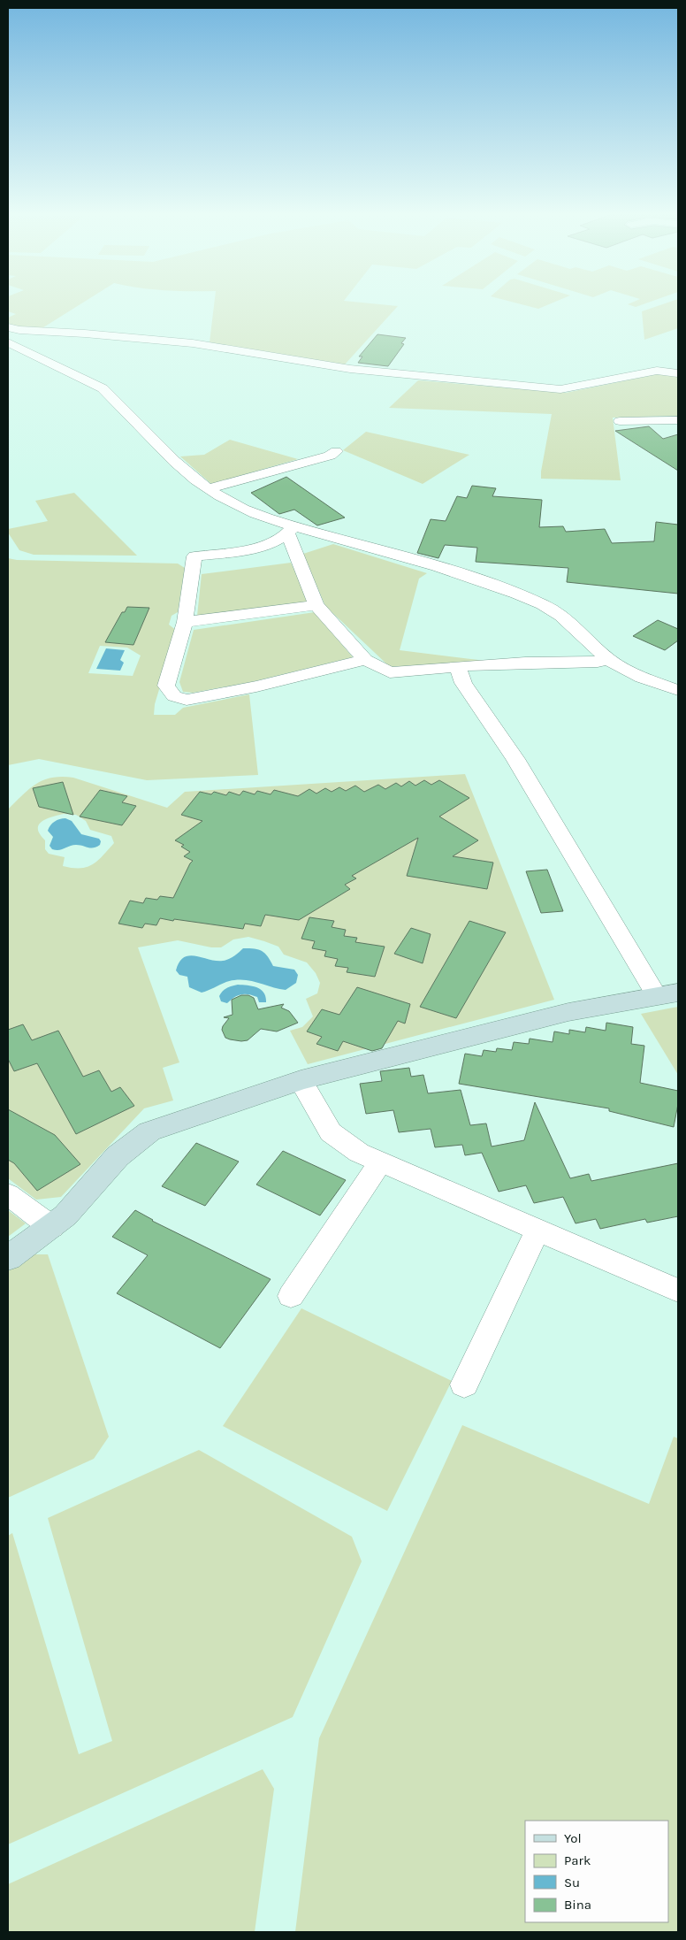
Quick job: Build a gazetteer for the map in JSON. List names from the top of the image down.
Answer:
{
  "legend": [
    "Yol",
    "Park",
    "Su",
    "Bina"
  ]
}
